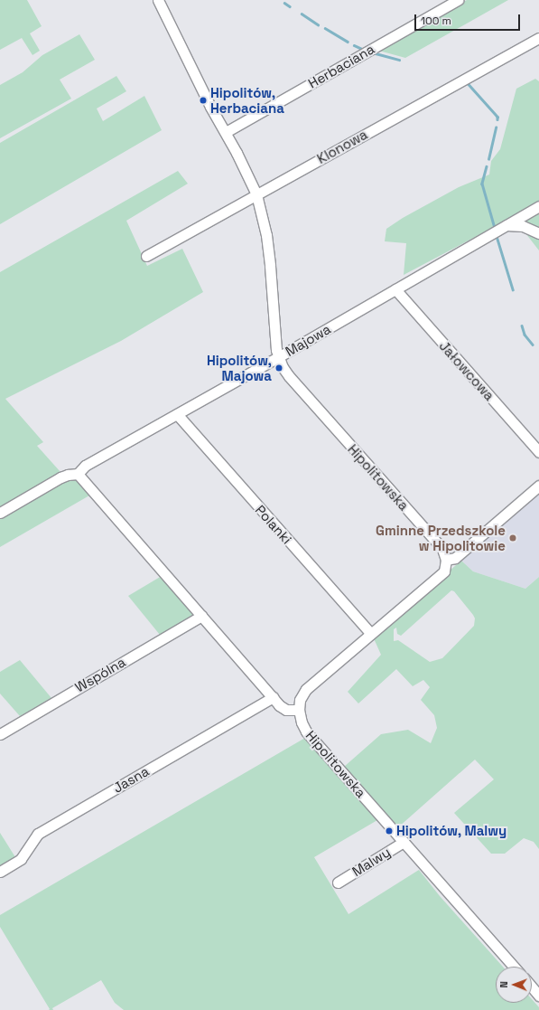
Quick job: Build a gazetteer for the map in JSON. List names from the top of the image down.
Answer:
{
  "streets": {
    "street": [
      "Herbaciana",
      "Klonowa",
      "Majowa",
      "Jałowcowa",
      "Hipolitowska",
      "Polanki",
      "Wspólna",
      "Jasna",
      "Malwy"
    ]
  },
  "crossings": [
    ["Herbaciana", "Hipolitowska"],
    ["Klonowa", "Hipolitowska"],
    ["Majowa", "Jałowcowa"],
    ["Majowa", "Hipolitowska"],
    ["Majowa", "Polanki"],
    ["Hipolitowska", "Malwy"]
  ],
  "places": [
    "Hipolitów, Herbaciana",
    "Hipolitów, Majowa",
    "Gminne Przedszkole w Hipolitowie",
    "Hipolitów, Malwy"
  ],
  "scale_bar": "100 m",
  "north": "left"
}
